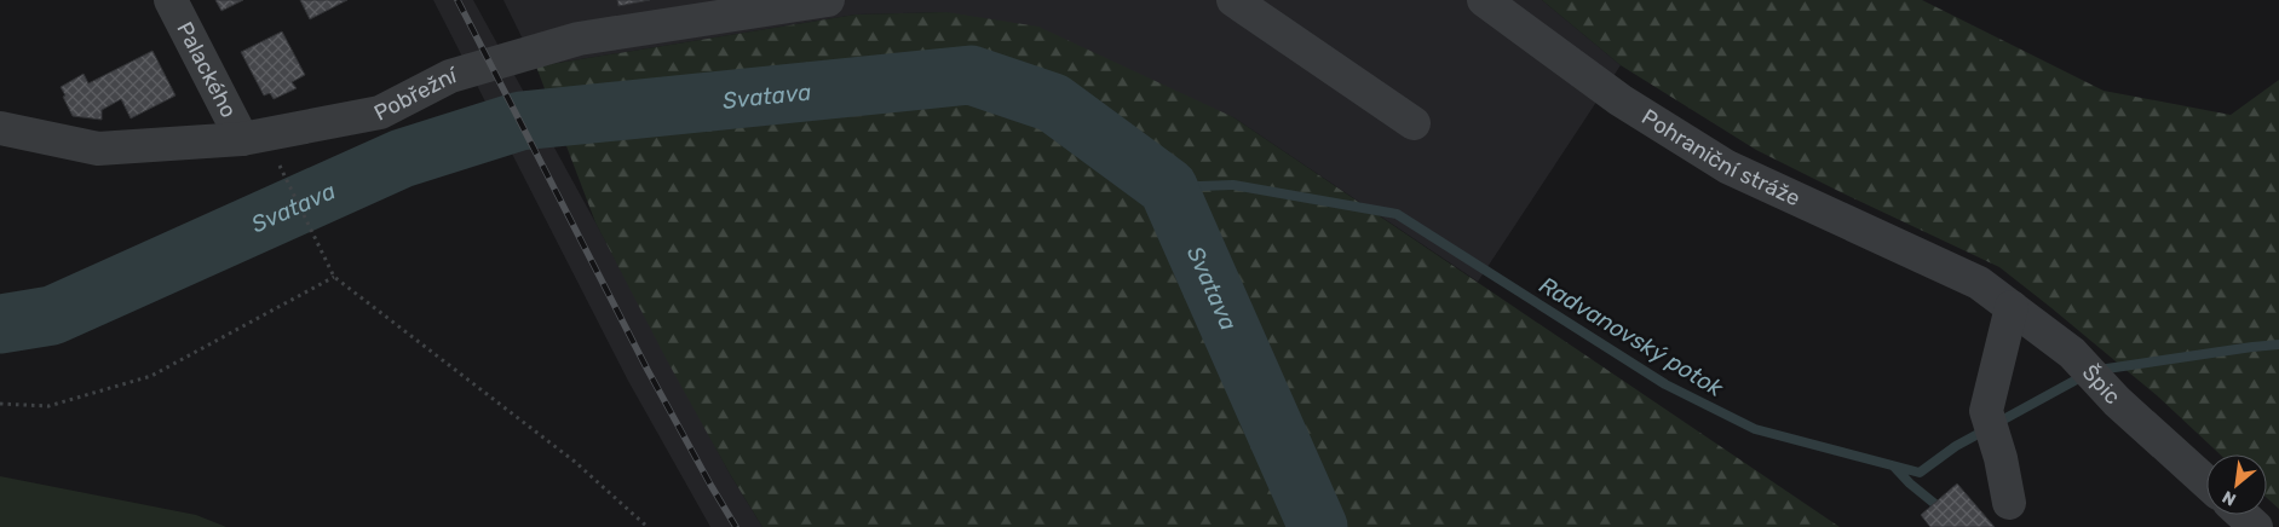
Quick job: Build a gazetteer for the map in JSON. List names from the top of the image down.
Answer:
{
  "streets": {
    "street": [
      "Palackého",
      "Pobřežní",
      "Pohraniční stráže",
      "Špic"
    ]
  },
  "crossings": [
    ["Palackého", "Pobřežní"],
    ["Pohraniční stráže", "Špic"]
  ],
  "water": ["Svatava", "Radvanovský potok"],
  "north": "bottom left"
}
